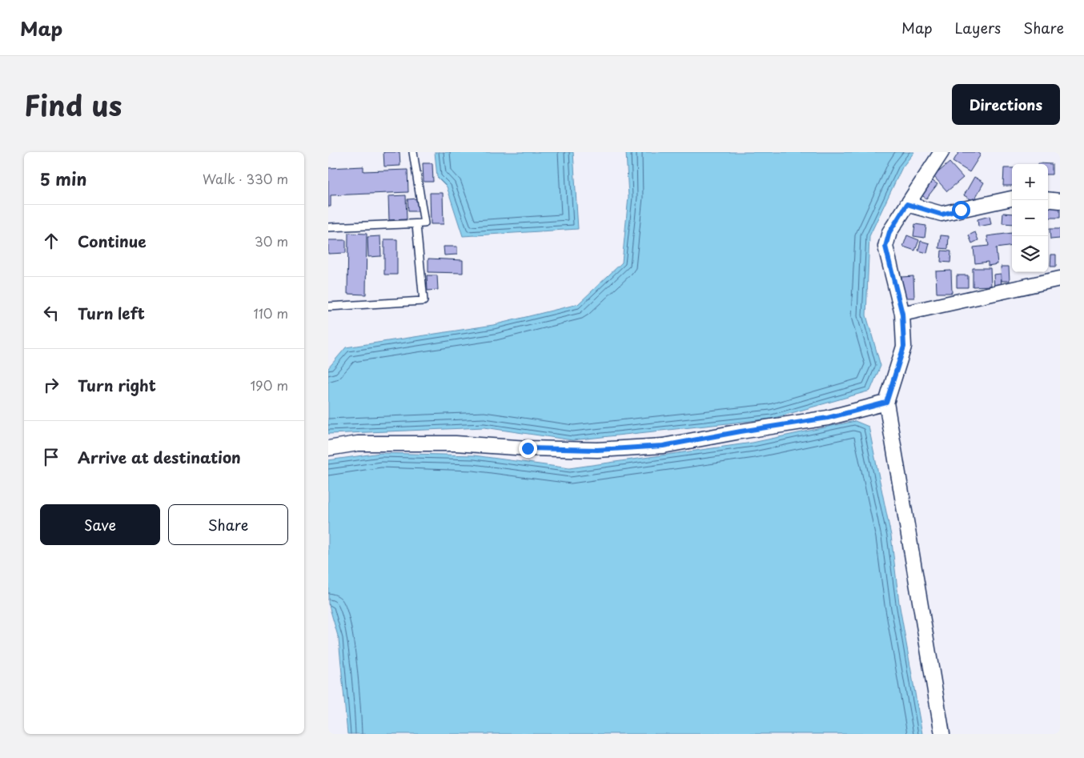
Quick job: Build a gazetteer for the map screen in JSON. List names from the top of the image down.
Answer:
{
  "page": {
    "header": "Map",
    "nav": ["Map", "Layers", "Share"],
    "title": "Find us",
    "buttons": [
      "Directions",
      ["Save", "Share"]
    ],
    "heading": ["5 min", "Walk · 330 m"],
    "map_buttons": ["+", "−"],
    "list": [
      ["Continue", "30 m"],
      ["Turn left", "110 m"],
      ["Turn right", "190 m"],
      "Arrive at destination"
    ]
  }
}
